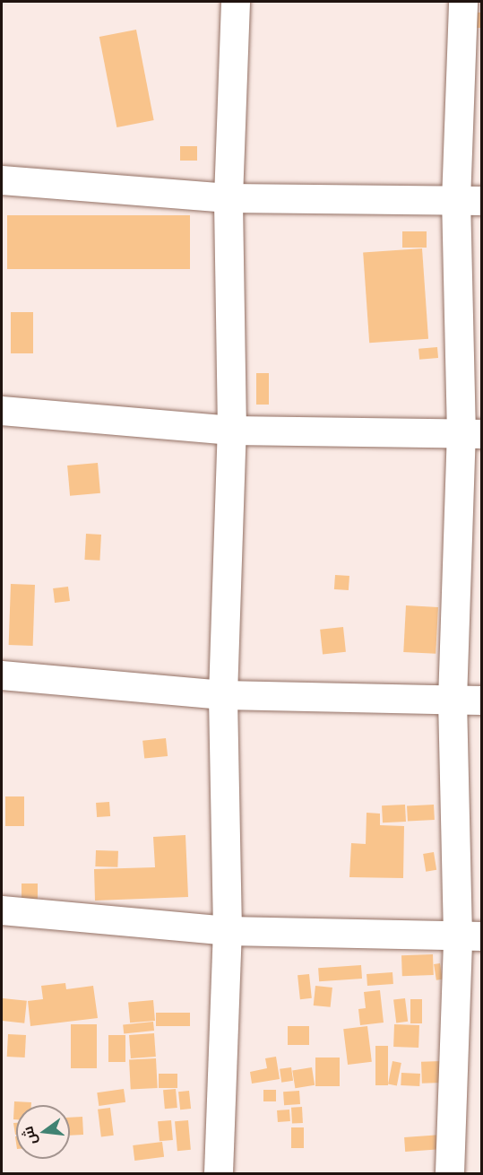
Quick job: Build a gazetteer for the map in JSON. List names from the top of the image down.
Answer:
{
  "north": "left"
}
